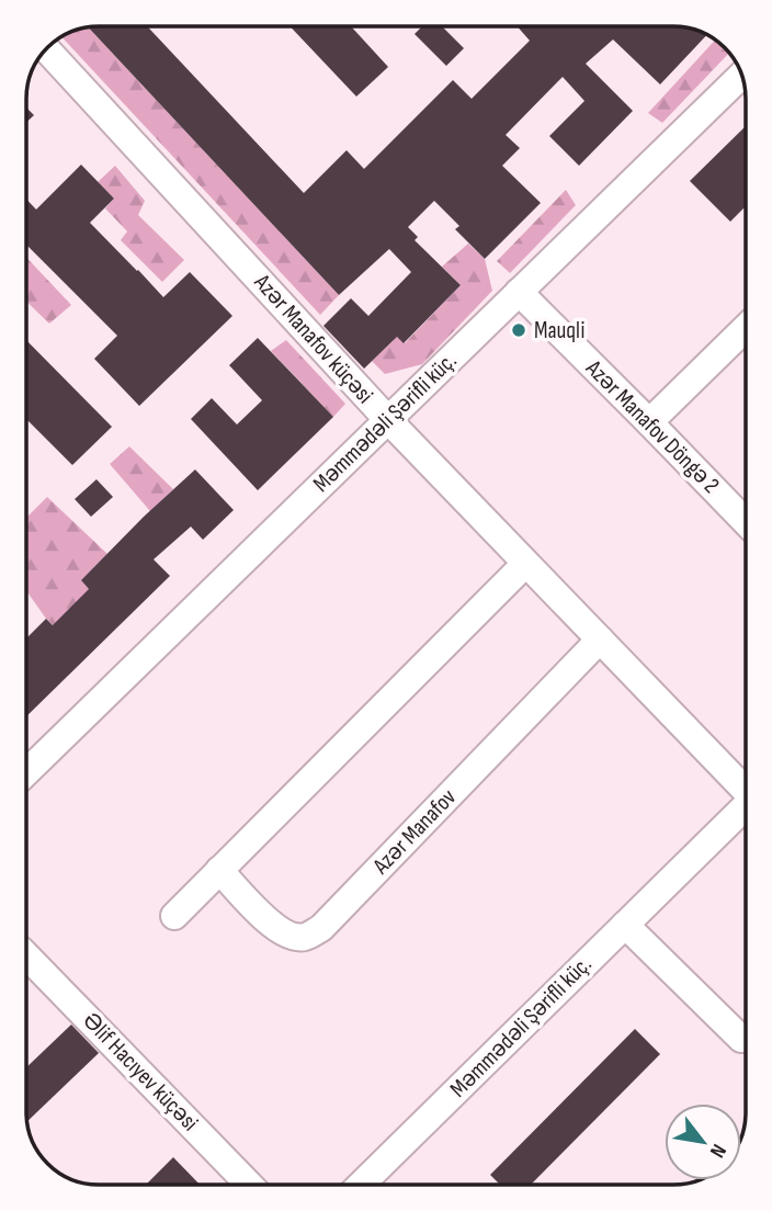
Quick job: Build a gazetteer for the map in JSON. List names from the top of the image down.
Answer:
{
  "streets": {
    "street": [
      "Azər Manafov küçəsi",
      "Məmmədəli Şərifli küç.",
      "Azər Manafov Döngə 2",
      "Azər Manafov",
      "Əlif Hacıyev küçəsi"
    ]
  },
  "crossings": [
    ["Azər Manafov küçəsi", "Məmmədəli Şərifli küç."],
    ["Azər Manafov küçəsi", "Azər Manafov"],
    ["Məmmədəli Şərifli küç.", "Azər Manafov Döngə 2"]
  ],
  "places": ["Mauqli"],
  "north": "bottom right"
}
